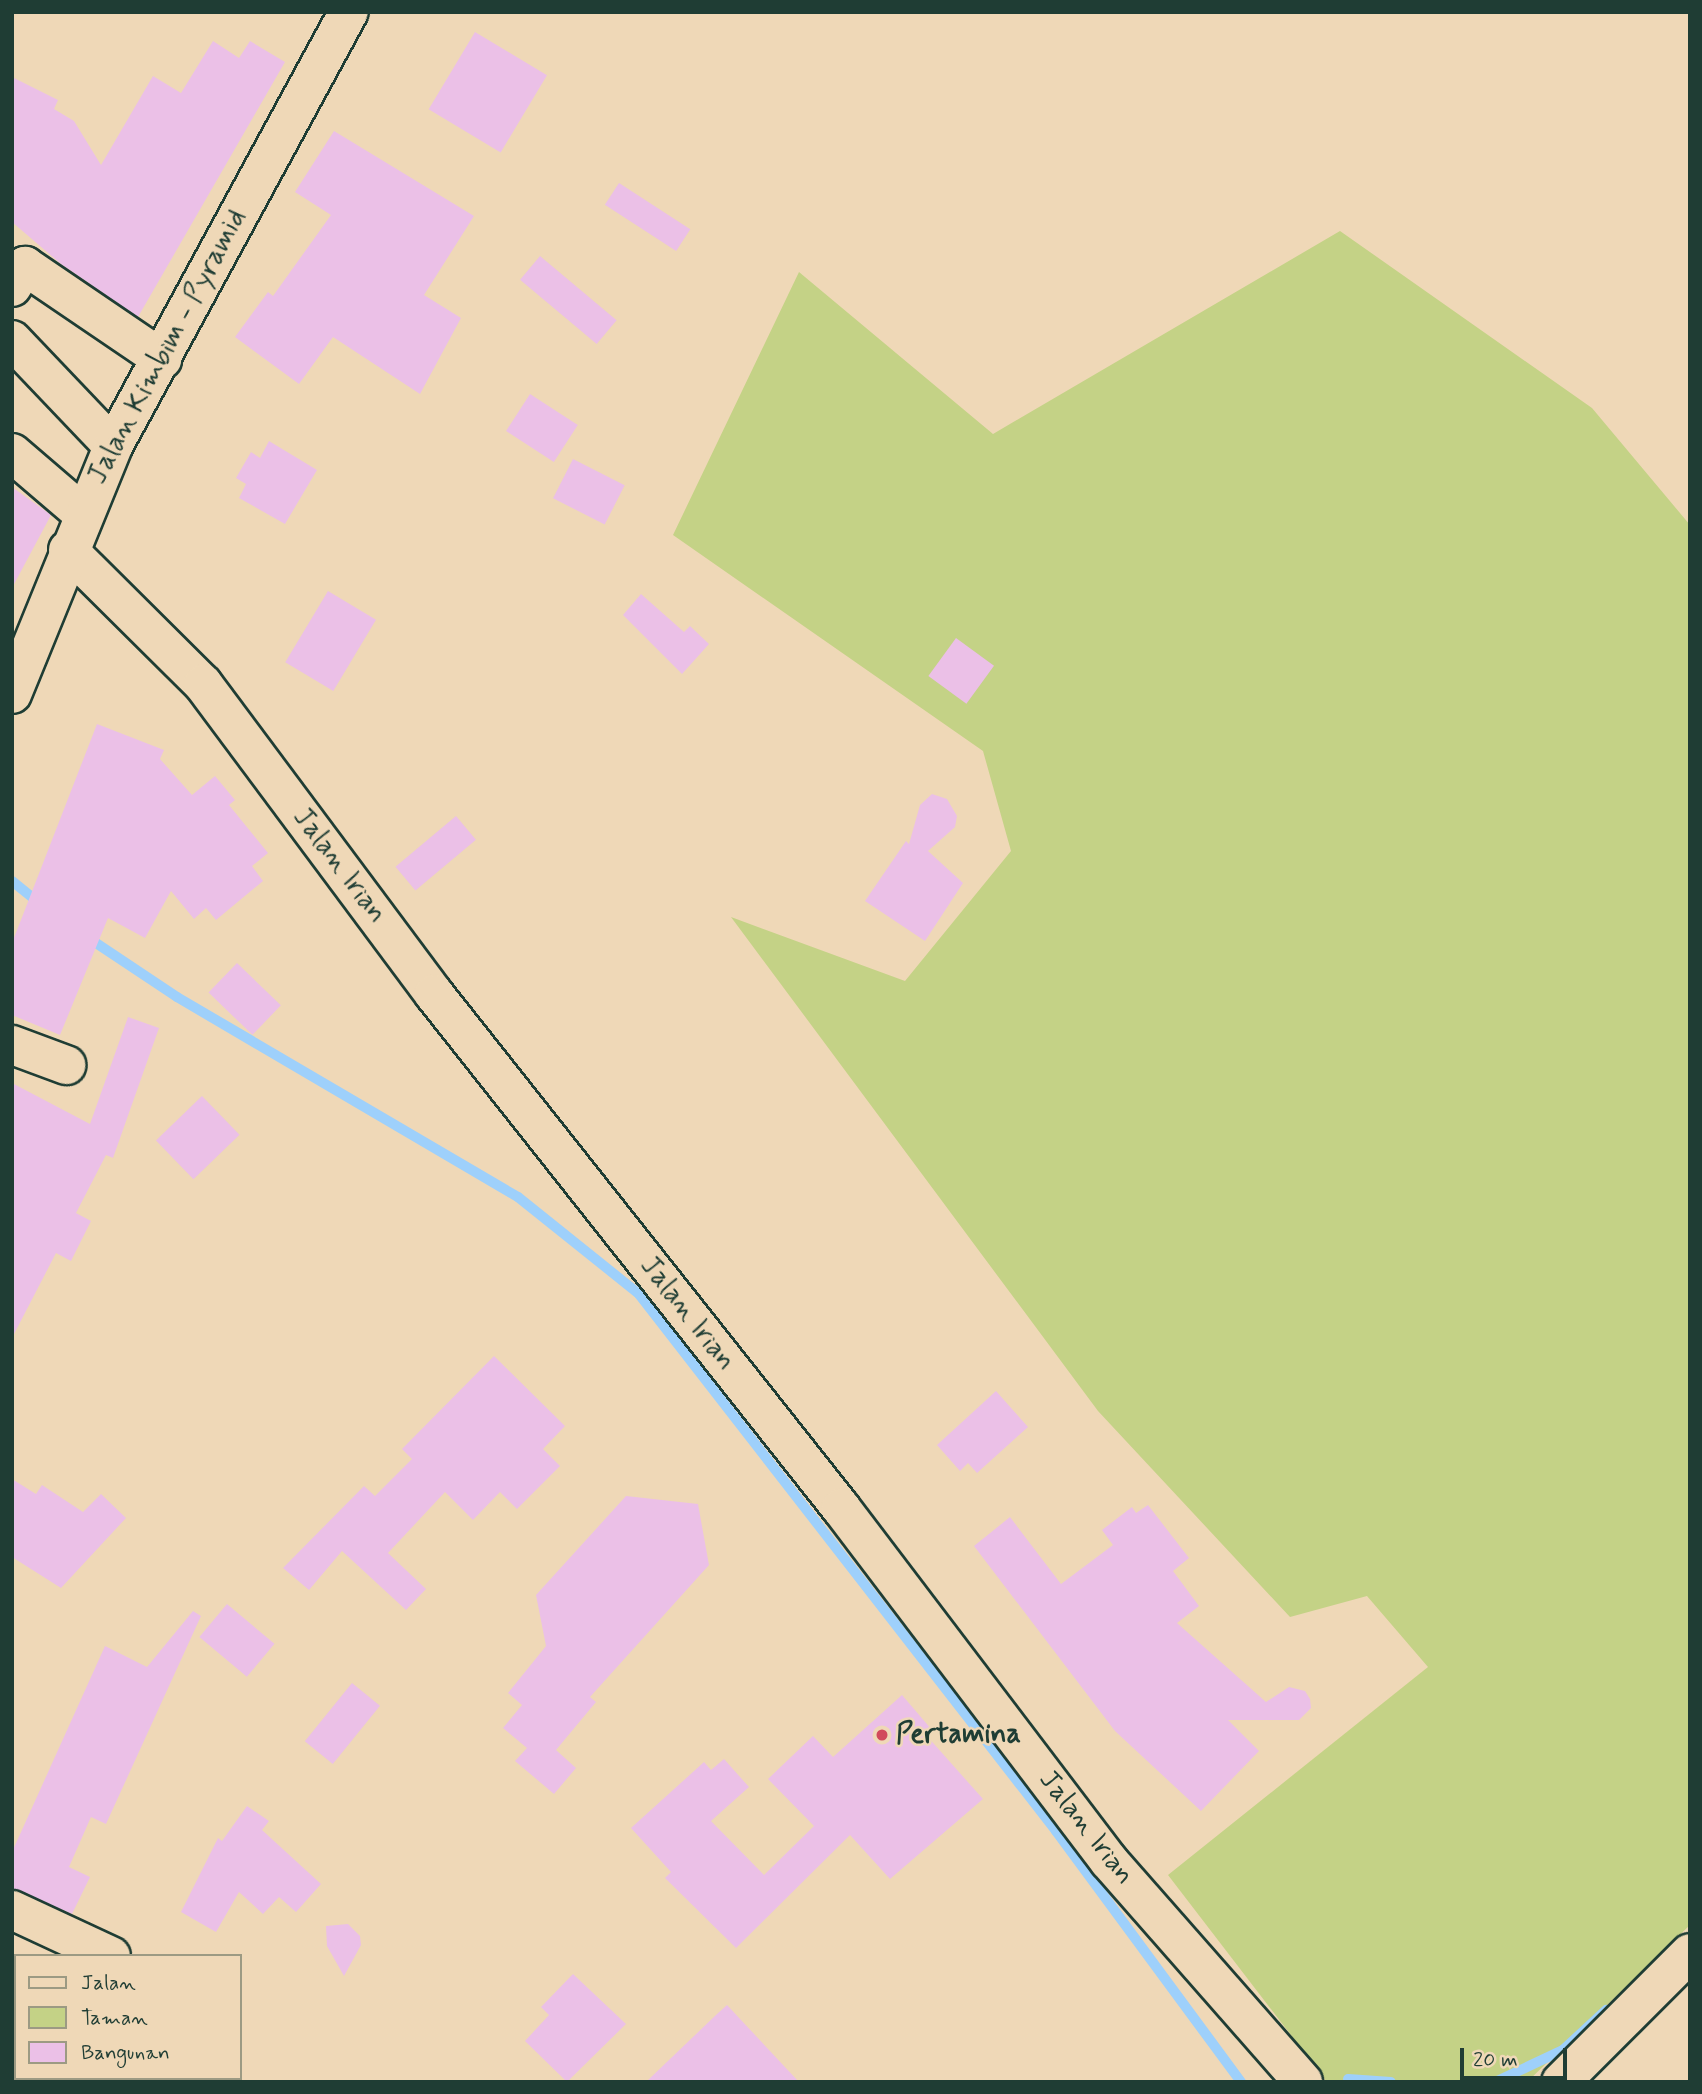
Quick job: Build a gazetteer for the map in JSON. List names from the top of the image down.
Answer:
{
  "streets": {
    "main road": ["Jalan Kimbim - Pyramid", "Jalan Irian"]
  },
  "crossings": [
    ["Jalan Kimbim - Pyramid", "Jalan Irian"]
  ],
  "places": ["Pertamina"],
  "legend": ["Jalan", "Taman", "Bangunan"],
  "scale_bar": "20 m"
}
